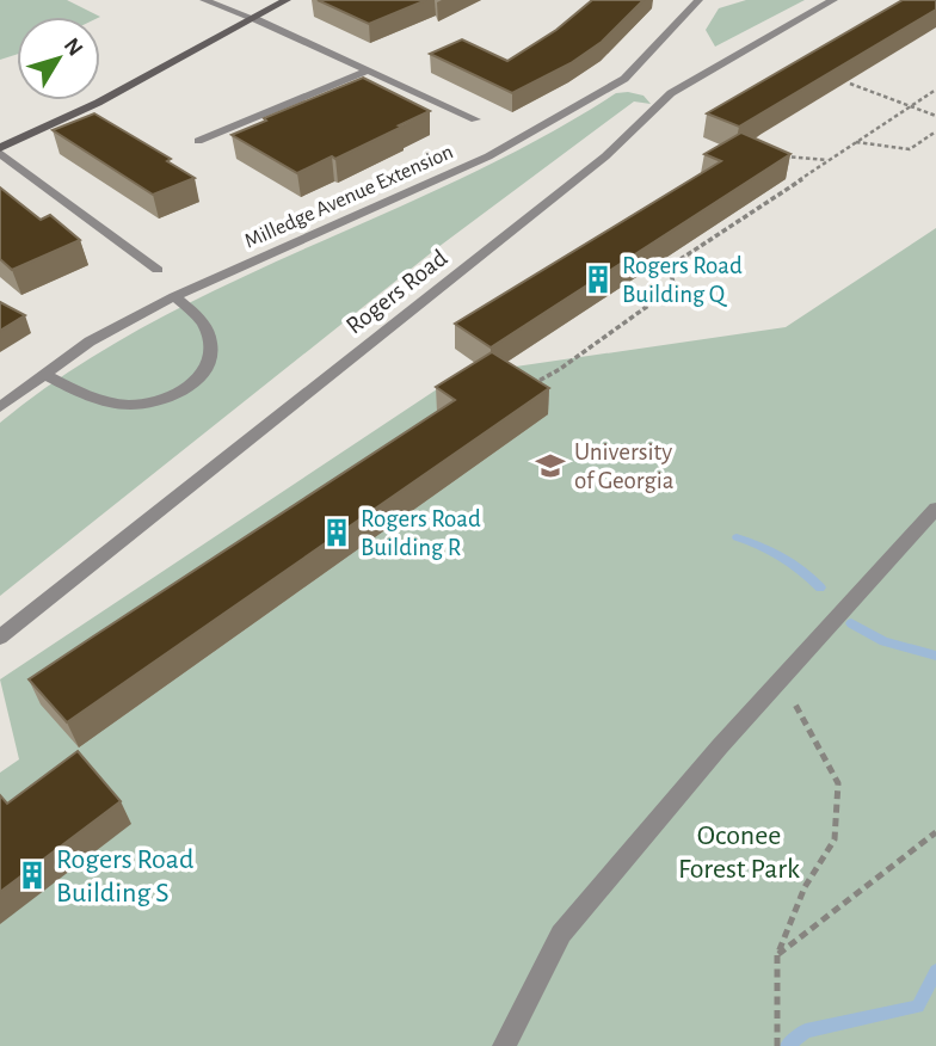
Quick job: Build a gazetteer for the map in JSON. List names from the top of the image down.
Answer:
{
  "streets": {
    "street": ["Milledge Avenue Extension", "Rogers Road"]
  },
  "parks": ["Oconee Forest Park"],
  "places": {
    "building": ["Rogers Road Building Q", "Rogers Road Building R", "Rogers Road Building S"],
    "school or university": ["University of Georgia"]
  },
  "north": "top right"
}
